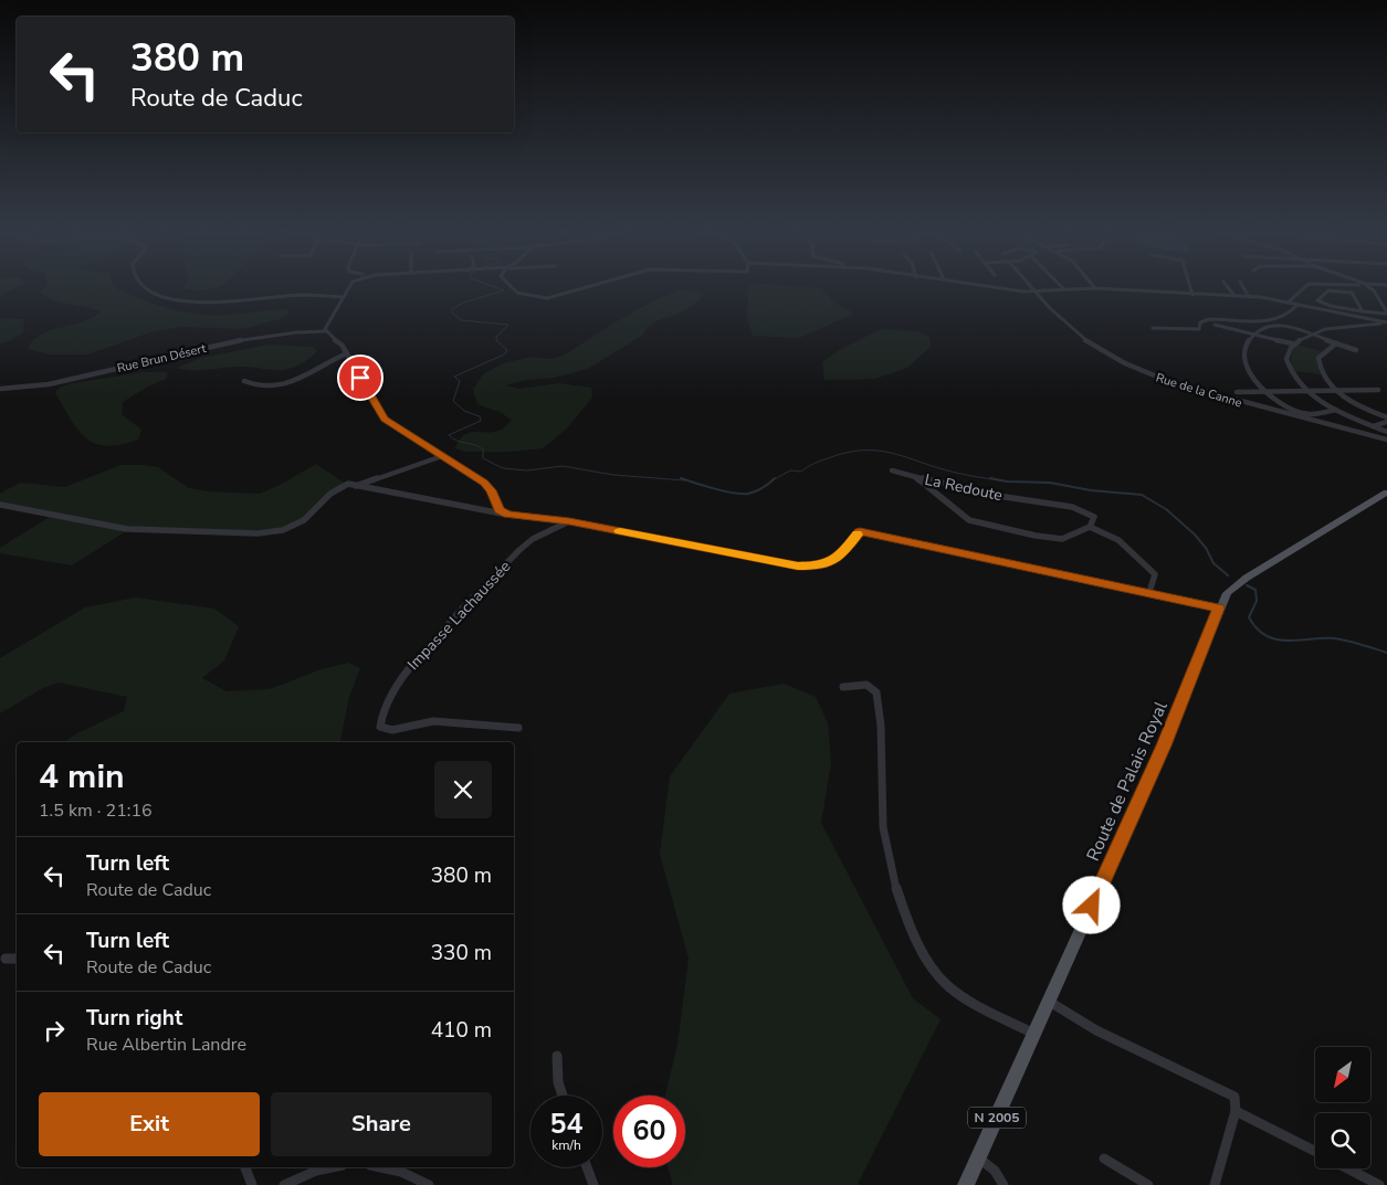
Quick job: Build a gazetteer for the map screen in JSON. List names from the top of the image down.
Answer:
{
  "streets": {
    "main road": ["Route de Palais Royal", "N 2005"],
    "street": [
      "Rue Brun Désert",
      "Rue de la Canne",
      "La Redoute",
      "Impasse Lachaussée"
    ]
  },
  "north": "bottom left",
  "page": {
    "turn": ["380 m", "Route de Caduc"],
    "heading": ["4 min", "1.5 km · 21:16"],
    "list": [
      {
        "name": "Turn left",
        "note": "Route de Caduc",
        "value": "380 m"
      },
      {
        "name": "Turn left",
        "note": "Route de Caduc",
        "value": "330 m"
      },
      {
        "name": "Turn right",
        "note": "Rue Albertin Landre",
        "value": "410 m"
      }
    ],
    "buttons": ["Exit", "Share"],
    "speed": "54 km/h",
    "limit": "60"
  }
}
